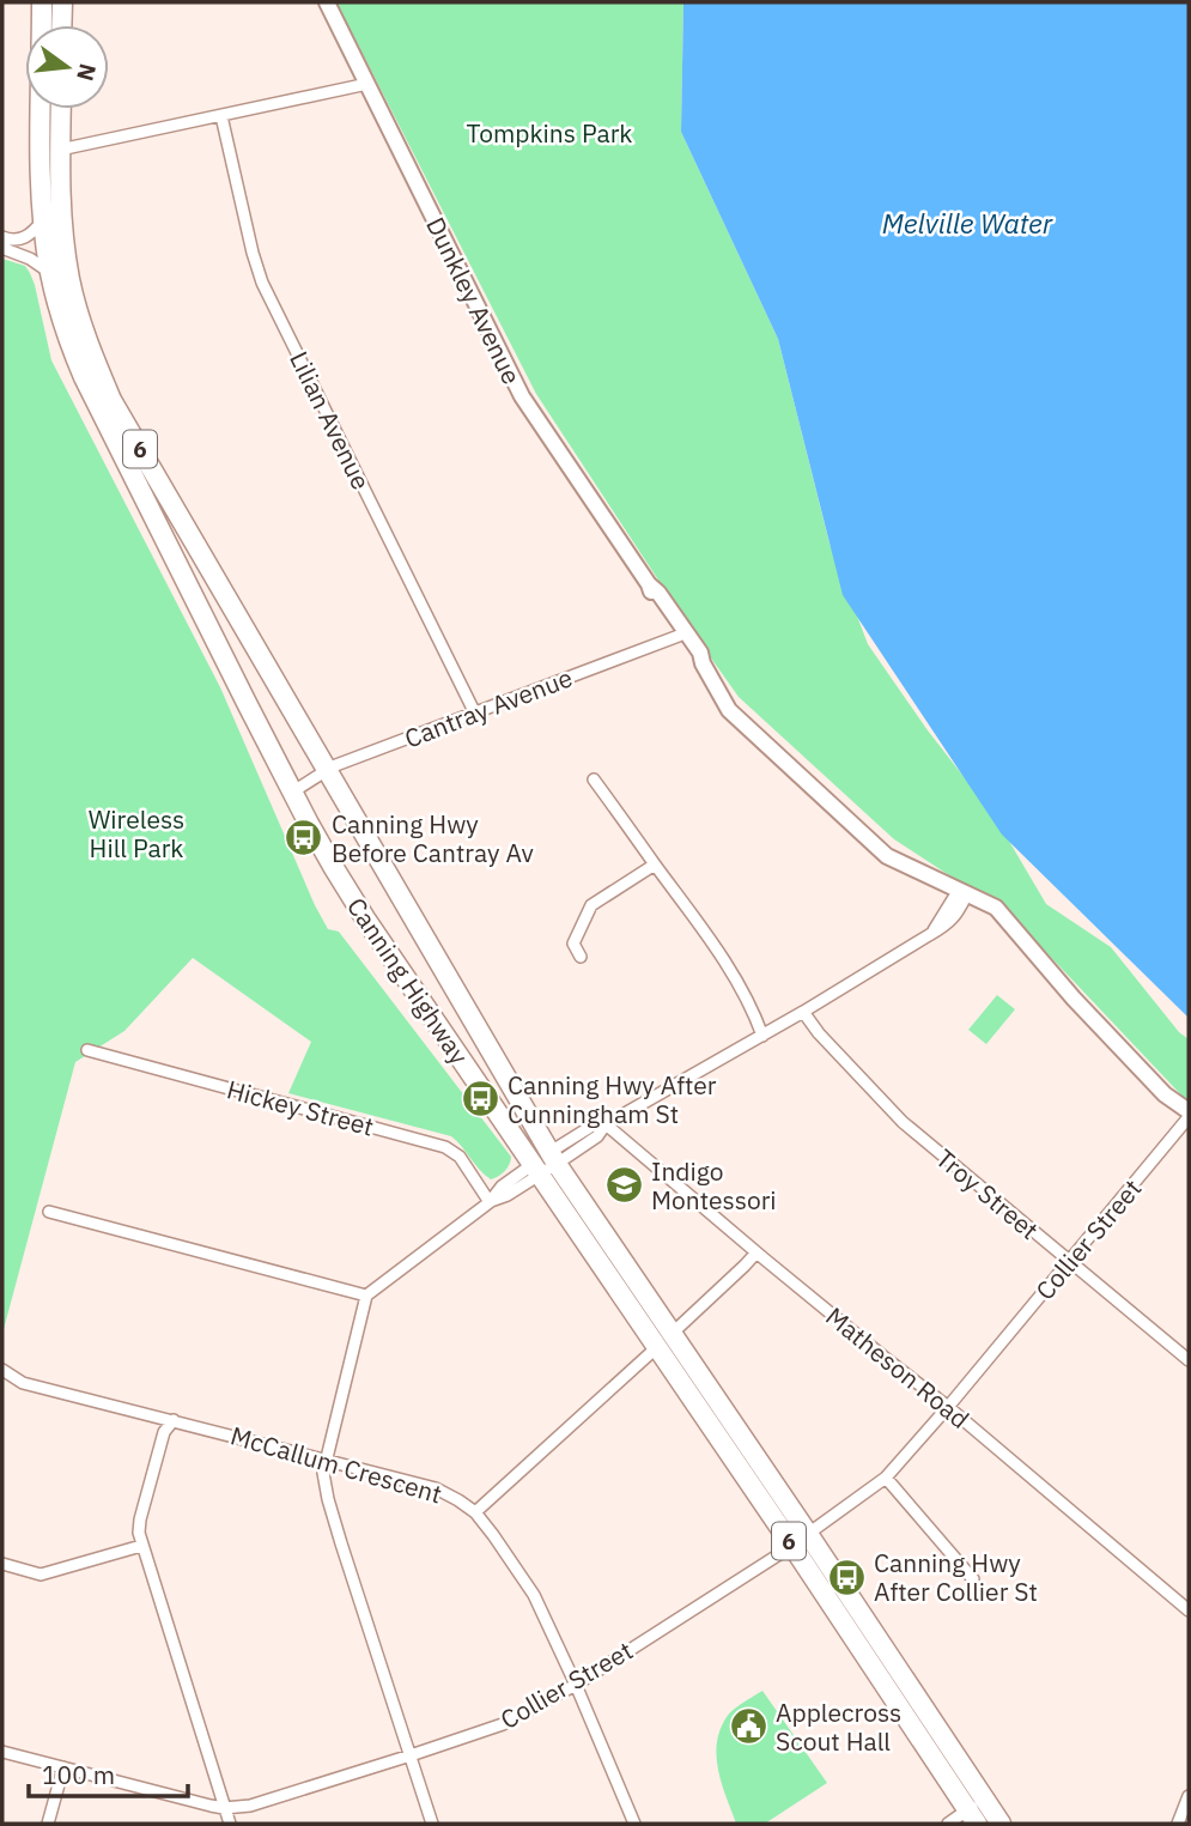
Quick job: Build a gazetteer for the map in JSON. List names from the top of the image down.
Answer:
{
  "streets": {
    "highway": ["6", "Canning Highway"],
    "street": [
      "Dunkley Avenue",
      "Lilian Avenue",
      "Cantray Avenue",
      "Hickey Street",
      "Troy Street",
      "Collier Street",
      "Matheson Road",
      "McCallum Crescent"
    ]
  },
  "crossings": [
    ["Dunkley Avenue", "Cantray Avenue"],
    ["Dunkley Avenue", "Collier Street"],
    ["Lilian Avenue", "Cantray Avenue"],
    ["Cantray Avenue", "Canning Highway"],
    ["Canning Highway", "Collier Street"],
    ["Troy Street", "Collier Street"],
    ["Collier Street", "Matheson Road"],
    ["Collier Street", "McCallum Crescent"]
  ],
  "water": ["Melville Water"],
  "parks": ["Tompkins Park", "Wireless Hill Park"],
  "places": {
    "bus stop": ["Canning Hwy Before Cantray Av", "Canning Hwy After Cunningham St", "Canning Hwy After Collier St"],
    "school or university": ["Indigo Montessori"],
    "public building": ["Applecross Scout Hall"]
  },
  "scale_bar": "100 m",
  "north": "right"
}
